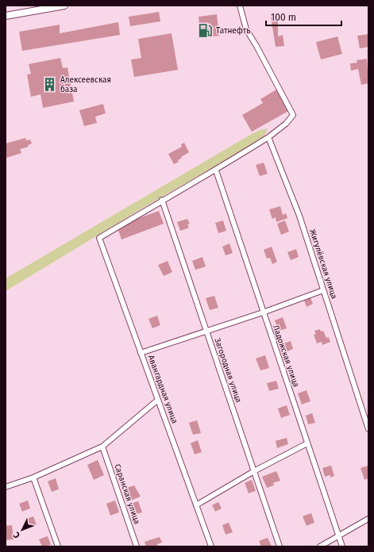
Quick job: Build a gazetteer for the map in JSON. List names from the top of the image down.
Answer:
{
  "streets": {
    "street": [
      "Жигулёвская улица",
      "Ладожская улица",
      "Загородная улица",
      "Авангардная улица",
      "Саранская улица"
    ]
  },
  "crossings": [
    ["Загородная улица", "Авангардная улица"]
  ],
  "places": {
    "fuel station": ["Татнефть"],
    "building": ["Алексеевская база"]
  },
  "scale_bar": "100 m",
  "north": "bottom left"
}
